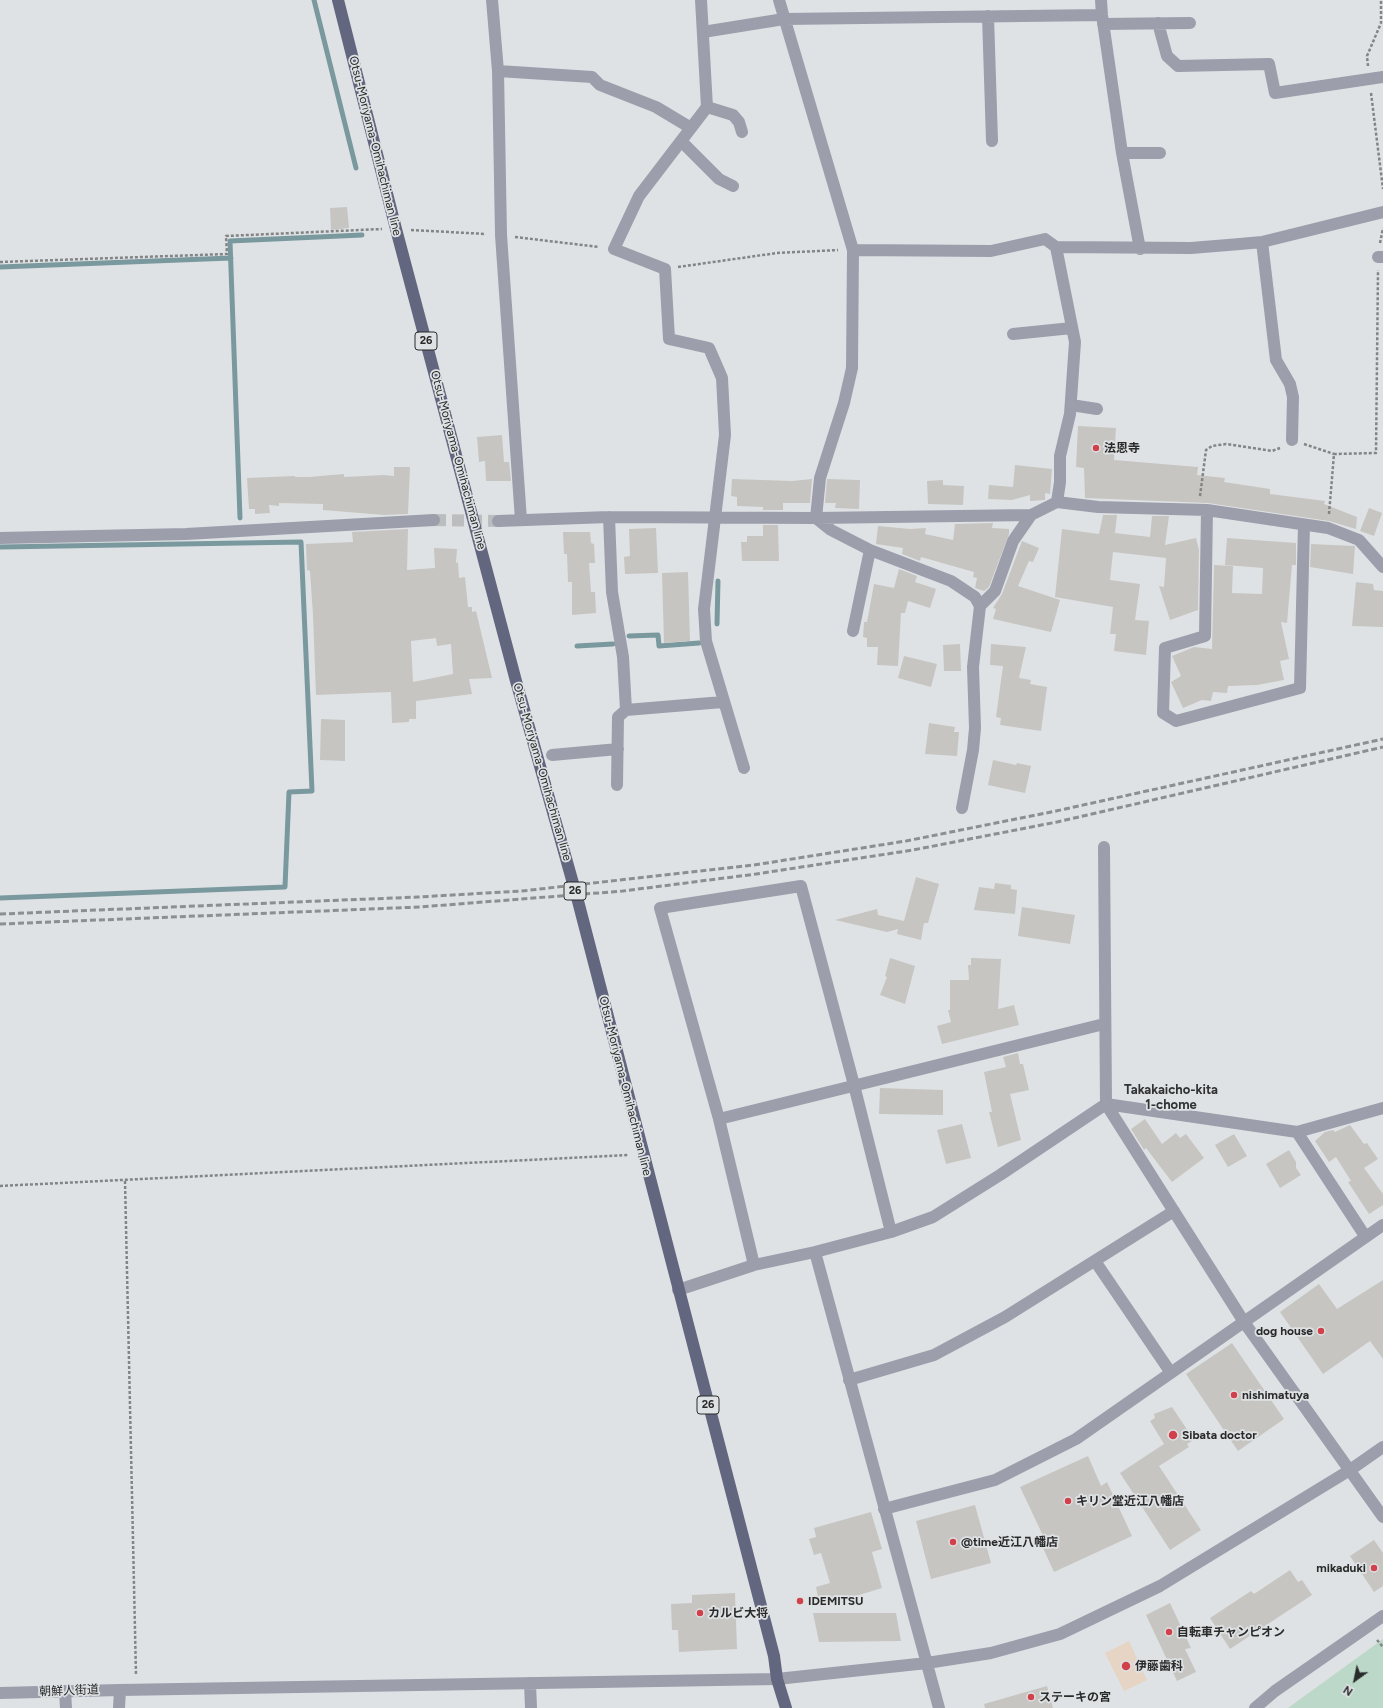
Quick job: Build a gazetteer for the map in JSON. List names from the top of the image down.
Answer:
{
  "streets": {
    "main road": ["Otsu-Moriyama-Omihachiman line", "26"],
    "street": ["朝鮮人街道"]
  },
  "crossings": [
    ["Otsu-Moriyama-Omihachiman line", "朝鮮人街道"]
  ],
  "districts": ["Takakaicho-kita 1-chome"],
  "places": [
    "法恩寺",
    "dog house",
    "nishimatuya",
    "Sibata doctor",
    "キリン堂近江八幡店",
    "@time近江八幡店",
    "mikaduki",
    "IDEMITSU",
    "カルビ大将",
    "自転車チャンピオン",
    "伊藤歯科",
    "ステーキの宮"
  ],
  "north": "bottom left"
}
